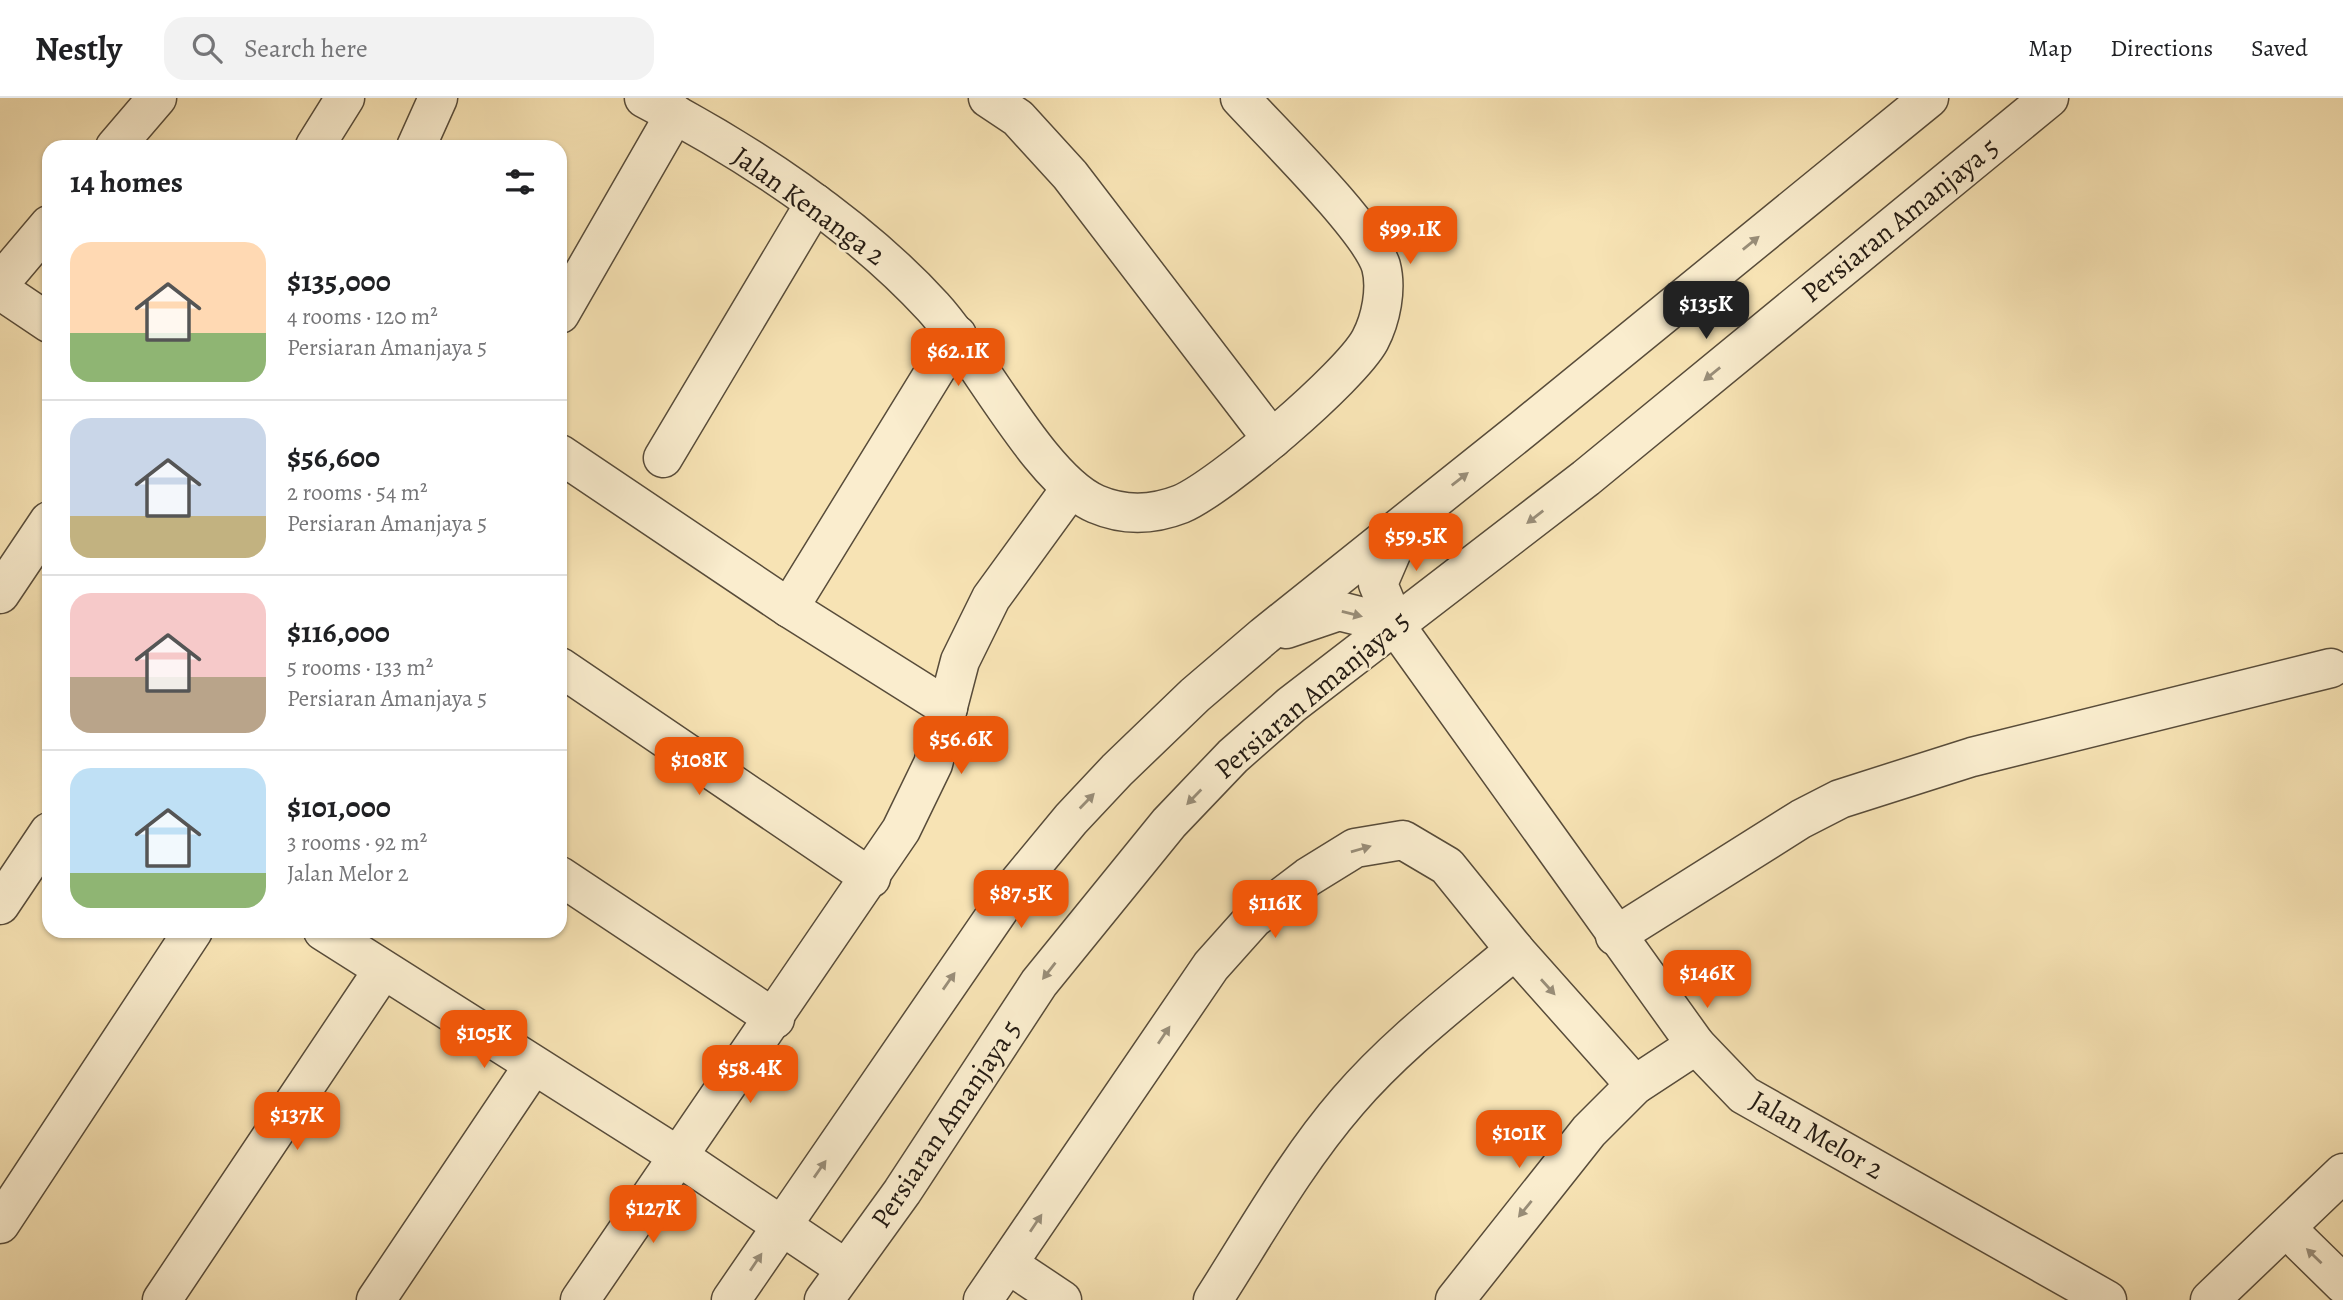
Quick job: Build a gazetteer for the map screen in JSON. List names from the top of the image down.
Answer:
{
  "streets": {
    "street": ["Jalan Kenanga 2", "Persiaran Amanjaya 5", "Jalan Melor 2"]
  },
  "crossings": [
    ["Persiaran Amanjaya 5", "Jalan Melor 2"]
  ],
  "page": {
    "header": "Nestly",
    "search": "Search here",
    "nav": ["Map", "Directions", "Saved"],
    "heading": "14 homes",
    "price": [
      "$99.1K",
      "$135K",
      "$62.1K",
      "$59.5K",
      "$56.6K",
      "$108K",
      "$87.5K",
      "$116K",
      "$146K",
      "$105K",
      "$58.4K",
      "$137K",
      "$101K",
      "$127K"
    ],
    "list": [
      {
        "name": "$135,000",
        "note": "4 rooms · 120 m² · Persiaran Amanjaya 5"
      },
      {
        "name": "$56,600",
        "note": "2 rooms · 54 m² · Persiaran Amanjaya 5"
      },
      {
        "name": "$116,000",
        "note": "5 rooms · 133 m² · Persiaran Amanjaya 5"
      },
      {
        "name": "$101,000",
        "note": "3 rooms · 92 m² · Jalan Melor 2"
      }
    ]
  }
}
